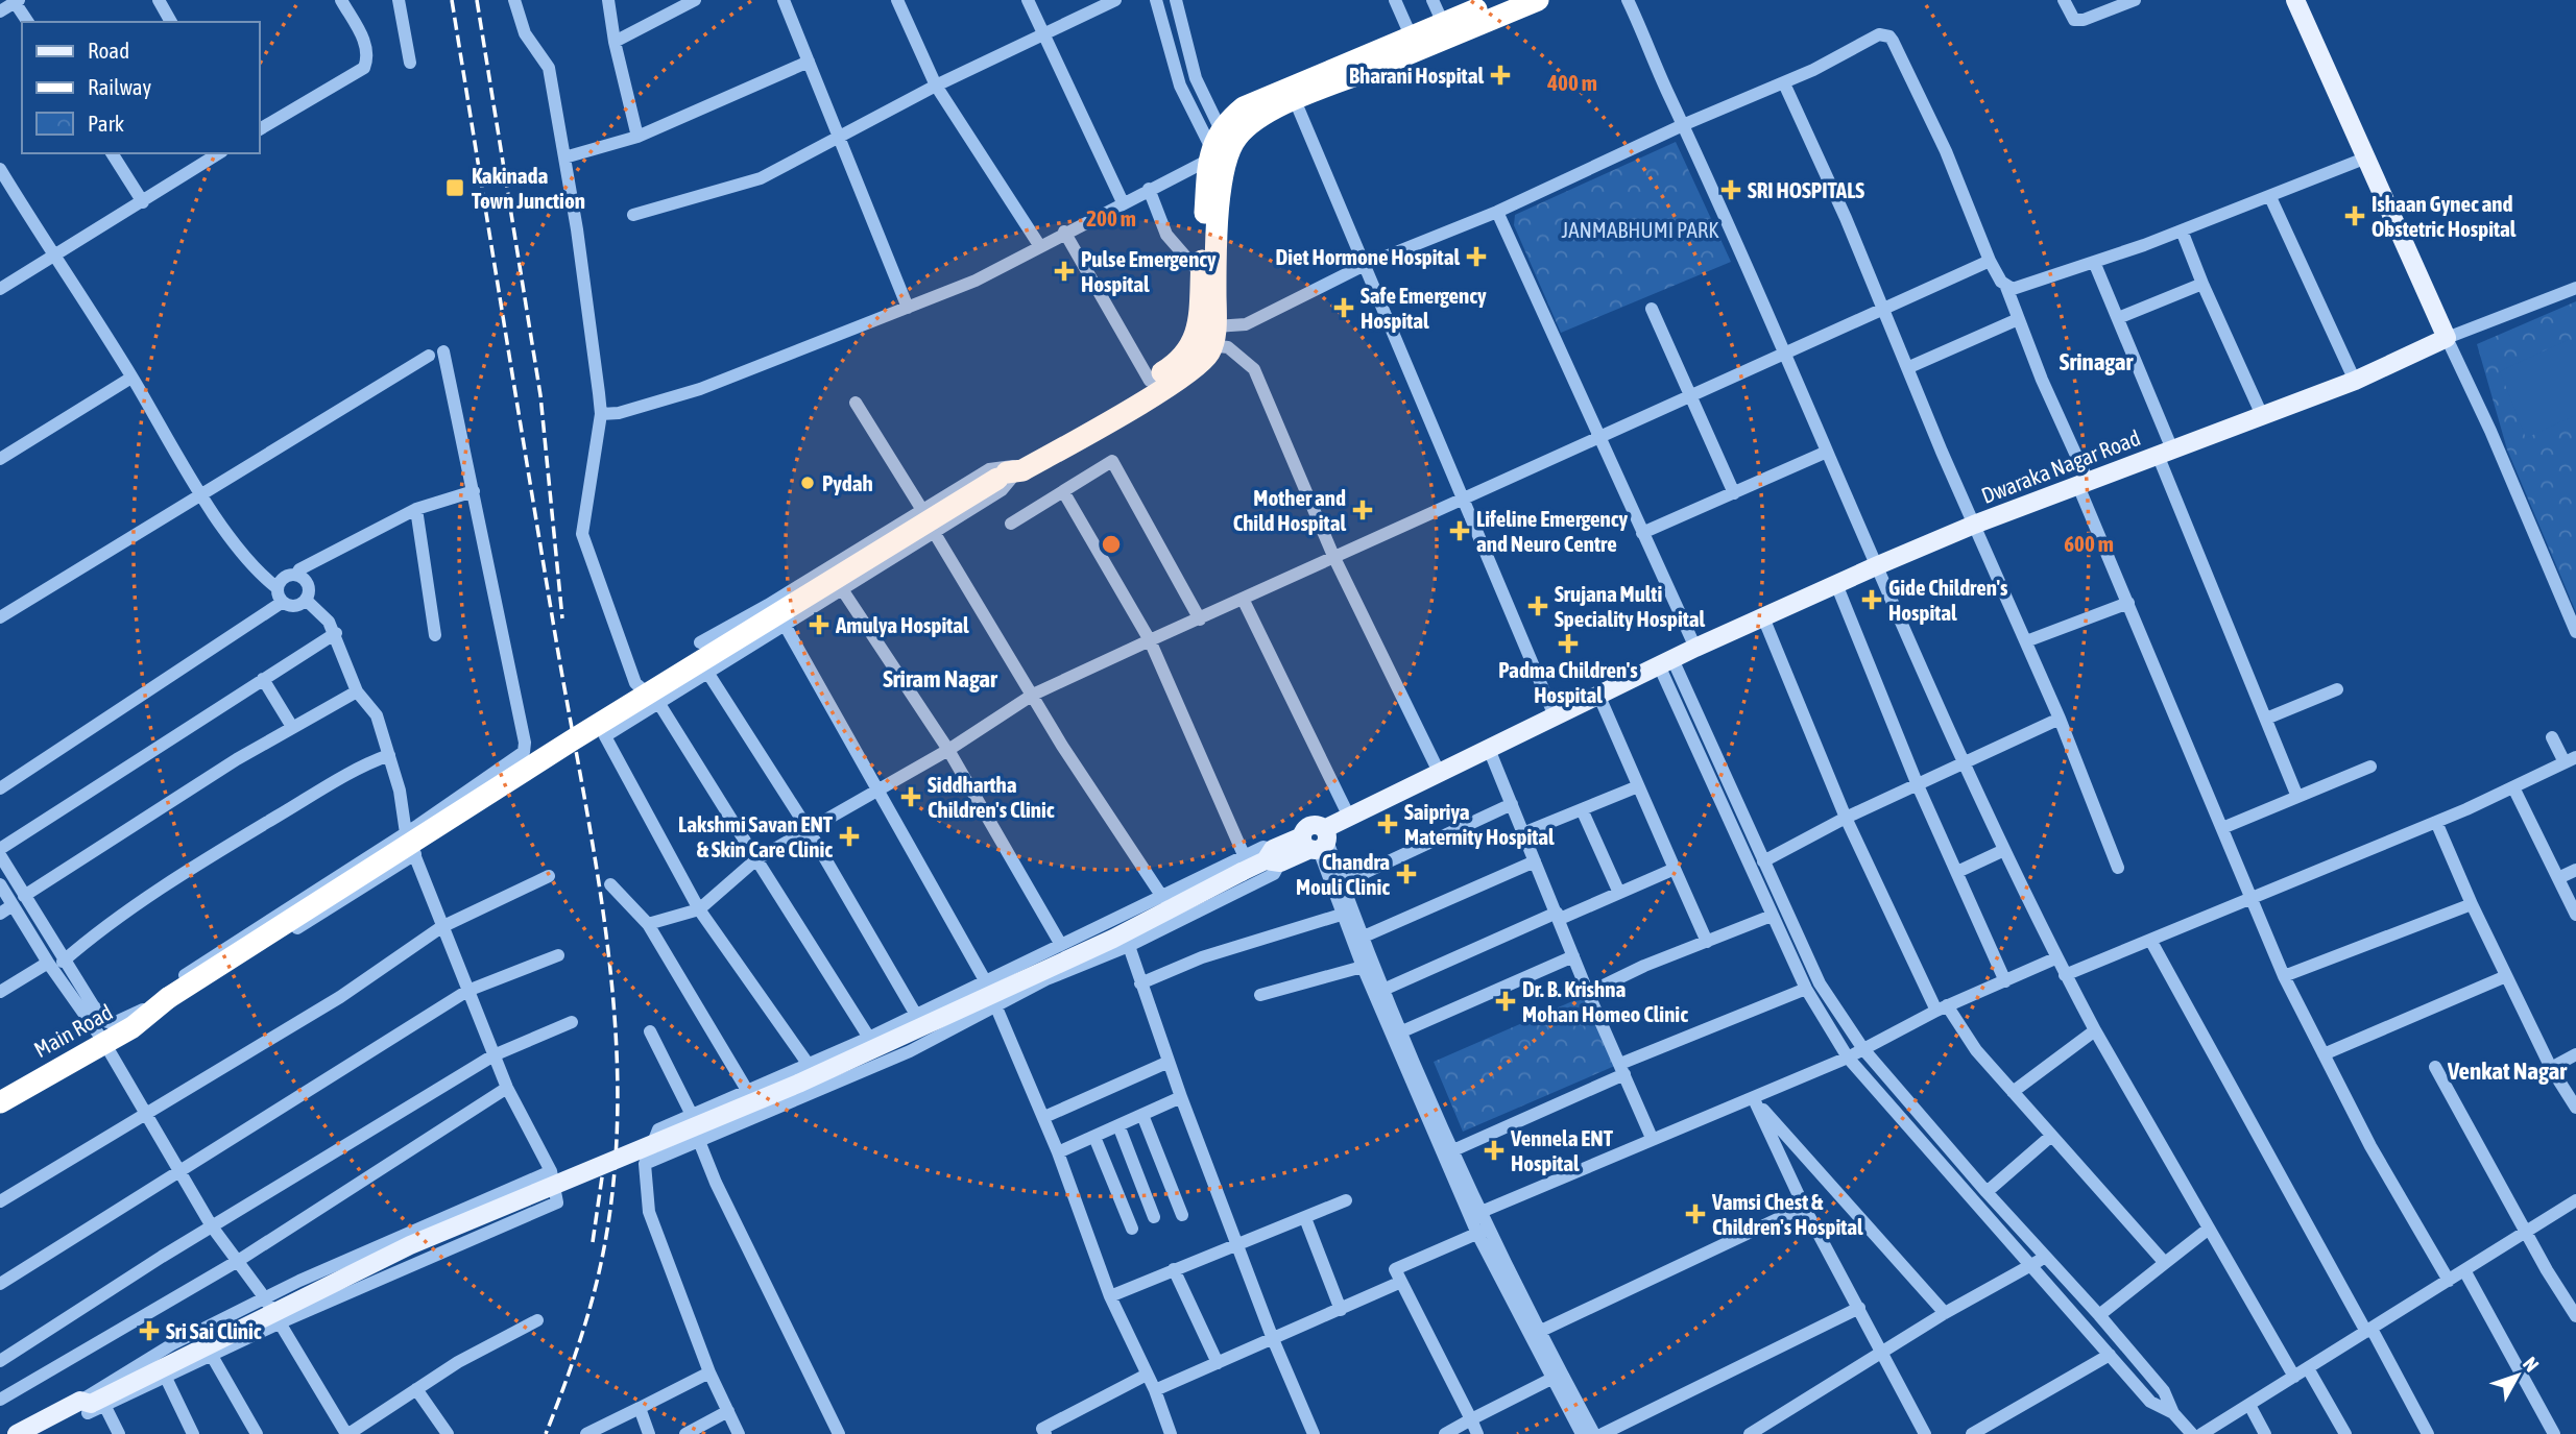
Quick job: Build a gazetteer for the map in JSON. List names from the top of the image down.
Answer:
{
  "streets": {
    "highway": ["Main Road"],
    "main road": ["Dwaraka Nagar Road"]
  },
  "districts": ["Srinagar", "Sriram Nagar", "Venkat Nagar"],
  "parks": ["JANMABHUMI PARK"],
  "places": {
    "health": [
      "Bharani Hospital",
      "SRI HOSPITALS",
      "Ishaan Gynec and Obstetric Hospital",
      "Diet Hormone Hospital",
      "Pulse Emergency Hospital",
      "Safe Emergency Hospital",
      "Mother and Child Hospital",
      "Lifeline Emergency and Neuro Centre",
      "Gide Children's Hospital",
      "Srujana Multi Speciality Hospital",
      "Amulya Hospital",
      "Padma Children's Hospital",
      "Siddhartha Children's Clinic",
      "Saipriya Maternity Hospital",
      "Lakshmi Savan ENT & Skin Care Clinic",
      "Chandra Mouli Clinic",
      "Dr. B. Krishna Mohan Homeo Clinic",
      "Vennela ENT Hospital",
      "Vamsi Chest & Children's Hospital",
      "Sri Sai Clinic"
    ],
    "transit": ["Kakinada Town Junction"],
    "other": ["Pydah"]
  },
  "legend": ["Road", "Railway", "Park"],
  "north": "top right",
  "rings": ["400 m", "200 m", "600 m"]
}
